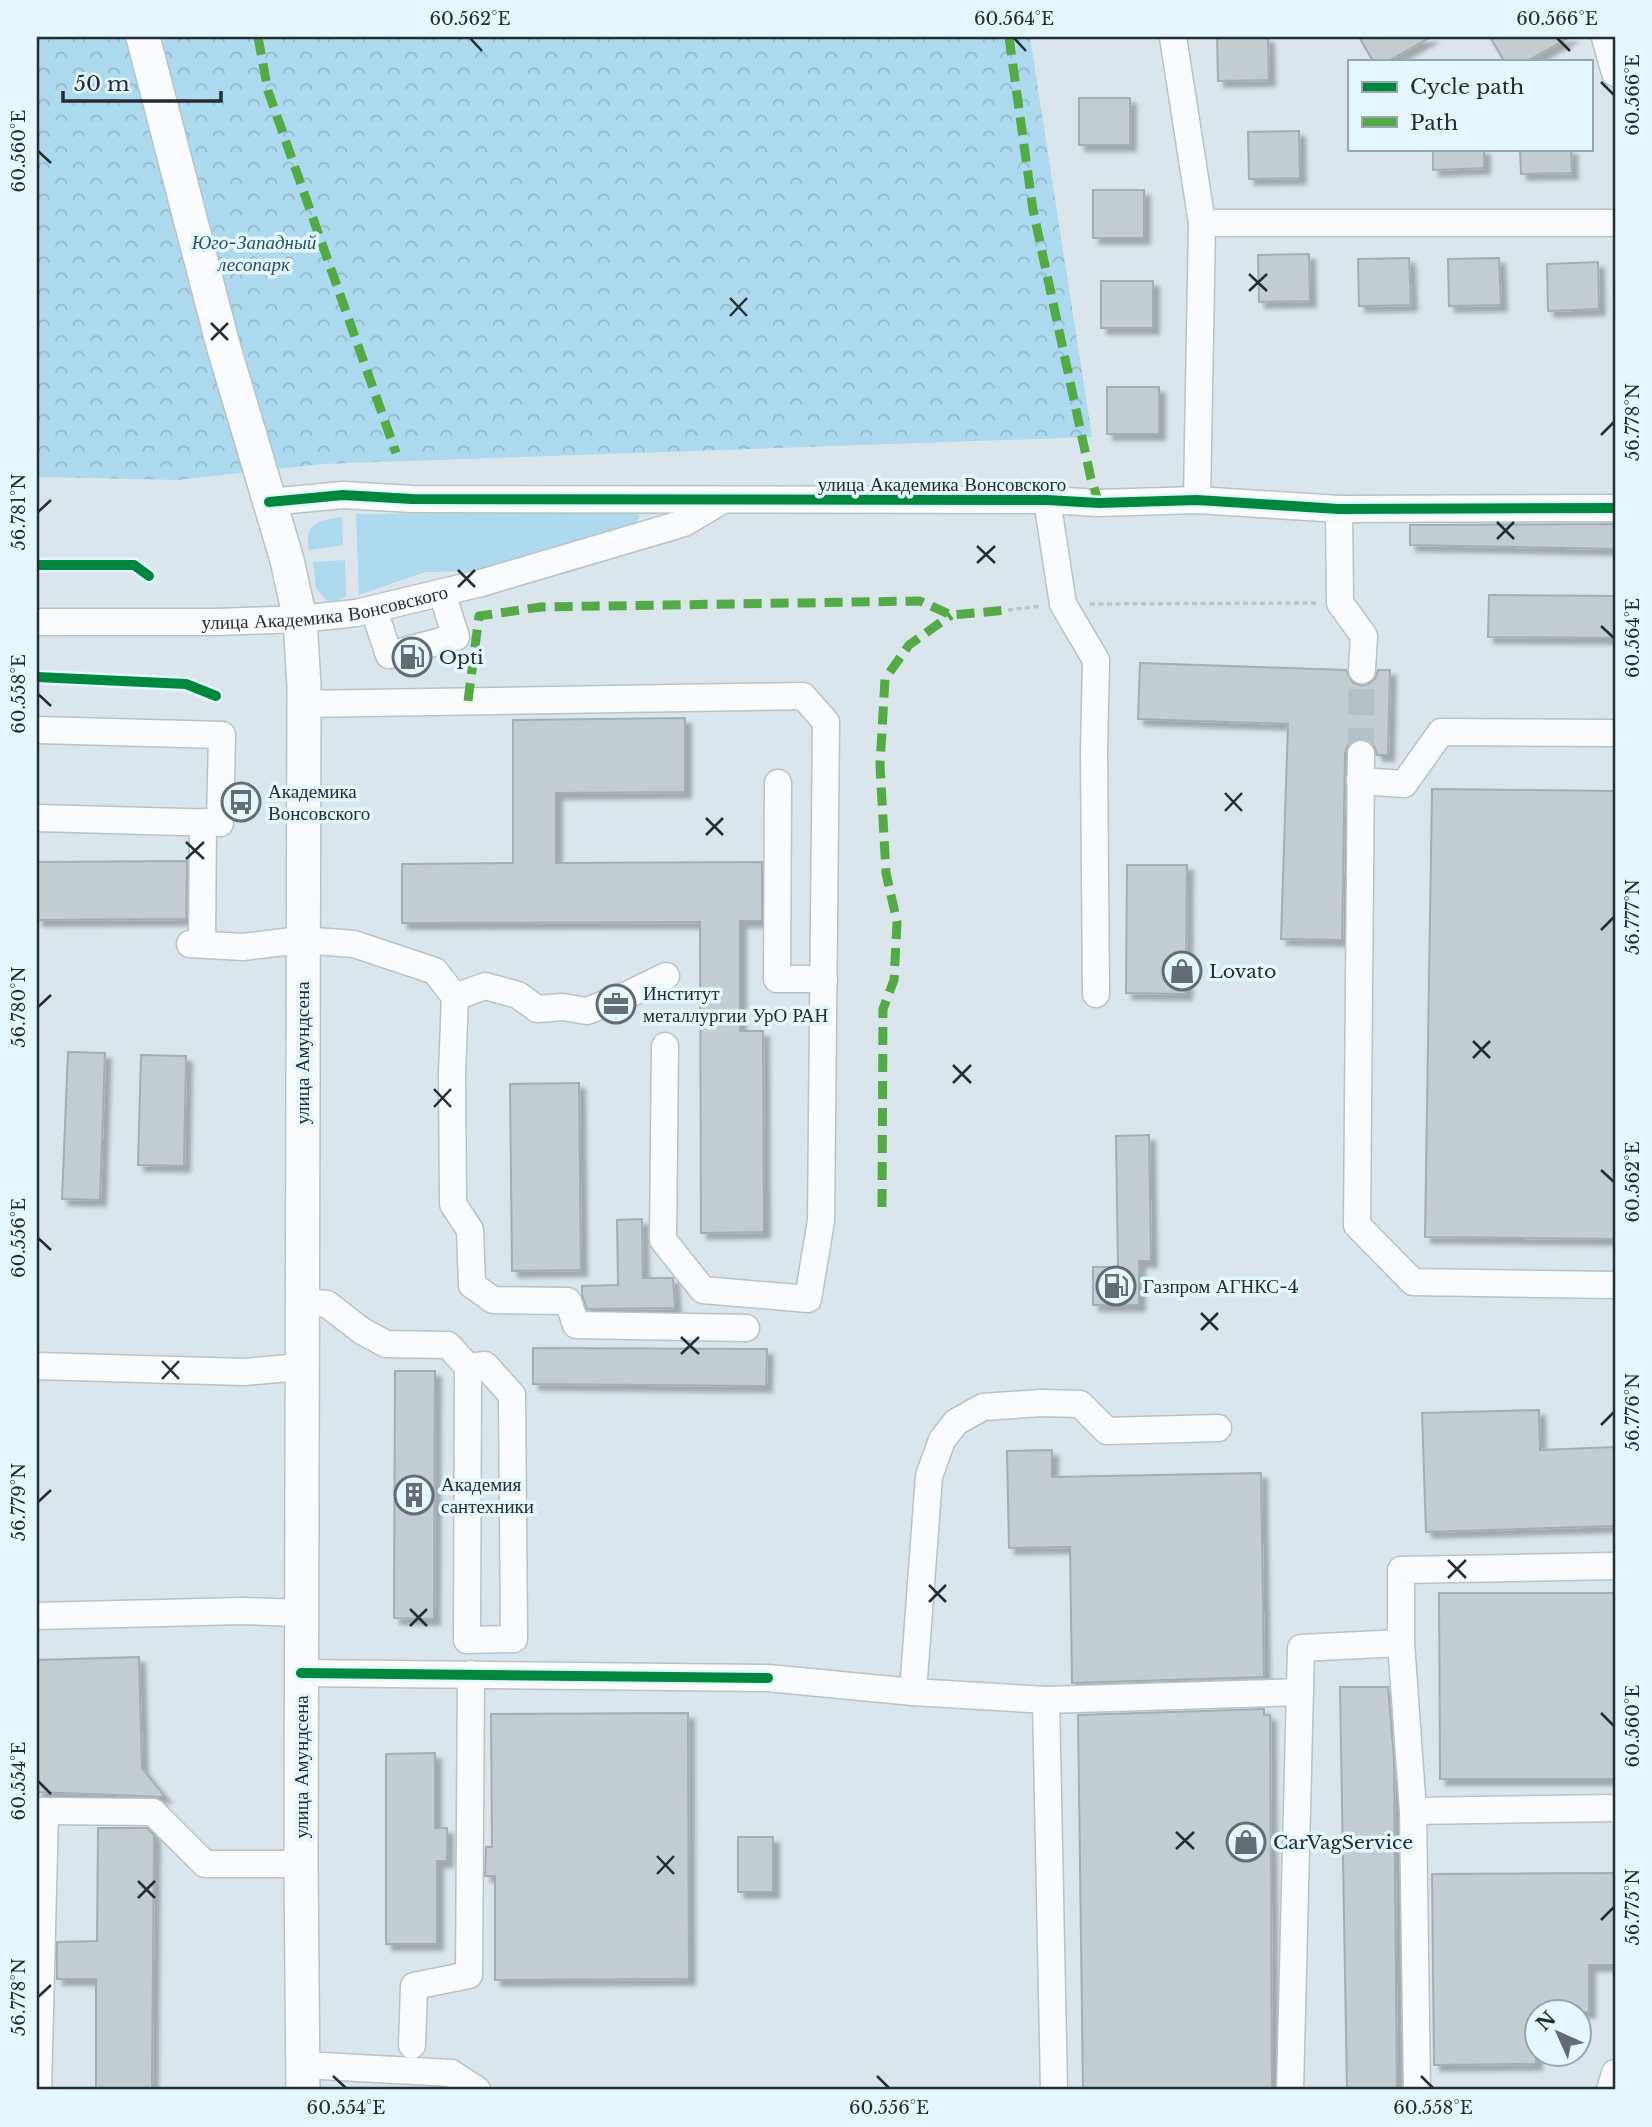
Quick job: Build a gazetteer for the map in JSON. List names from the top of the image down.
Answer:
{
  "streets": {
    "main road": ["улица Амундсена"],
    "street": ["улица Академика Вонсовского"]
  },
  "crossings": [
    ["улица Академика Вонсовского", "улица Амундсена"]
  ],
  "parks": ["Юго-Западный лесопарк"],
  "places": {
    "fuel station": ["Opti", "Газпром АГНКС-4"],
    "bus stop": ["Академика Вонсовского"],
    "shop": ["Lovato", "CarVagService"],
    "office": ["Институт металлургии УрО РАН"],
    "building": ["Академия сантехники"]
  },
  "legend": ["Cycle path", "Path"],
  "scale_bar": "50 m",
  "north": "top left",
  "coordinates": [
    "60.562°E",
    "60.564°E",
    "60.566°E",
    "60.560°E",
    "56.778°N",
    "56.781°N",
    "60.558°E",
    "56.777°N",
    "56.780°N",
    "60.556°E",
    "56.776°N",
    "56.779°N",
    "60.554°E",
    "56.775°N"
  ]
}
